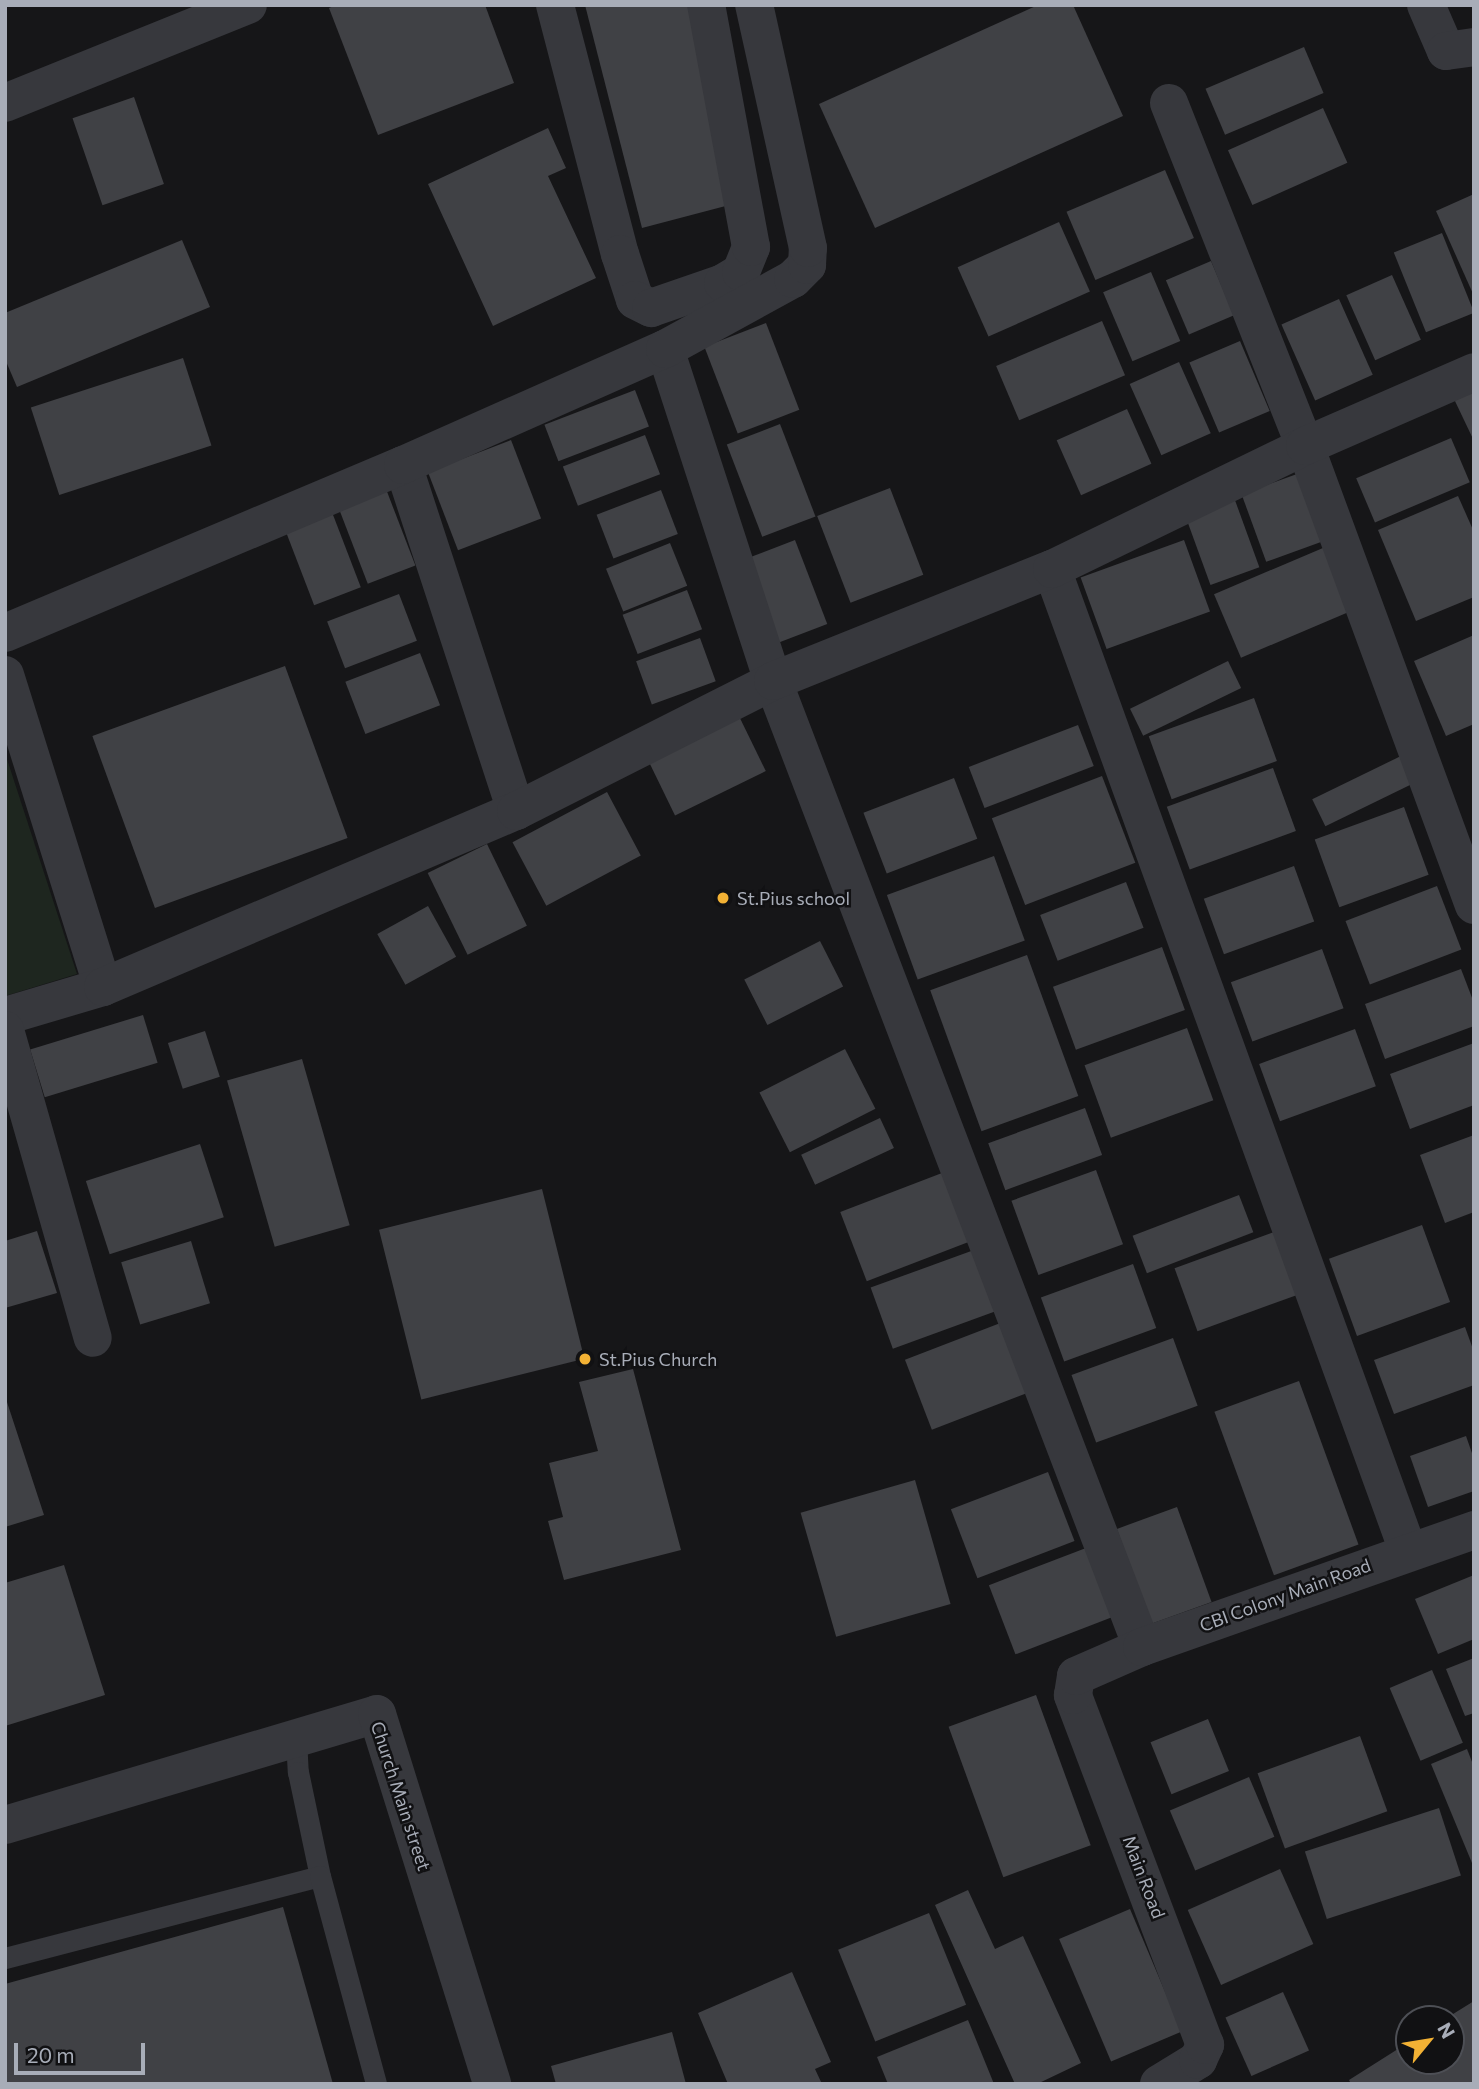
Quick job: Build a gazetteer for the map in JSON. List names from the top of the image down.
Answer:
{
  "streets": {
    "street": ["CBI Colony Main Road", "Church Main street", "Main Road"]
  },
  "crossings": [
    ["CBI Colony Main Road", "Main Road"]
  ],
  "places": ["St.Pius school", "St.Pius Church"],
  "scale_bar": "20 m",
  "north": "top right"
}
